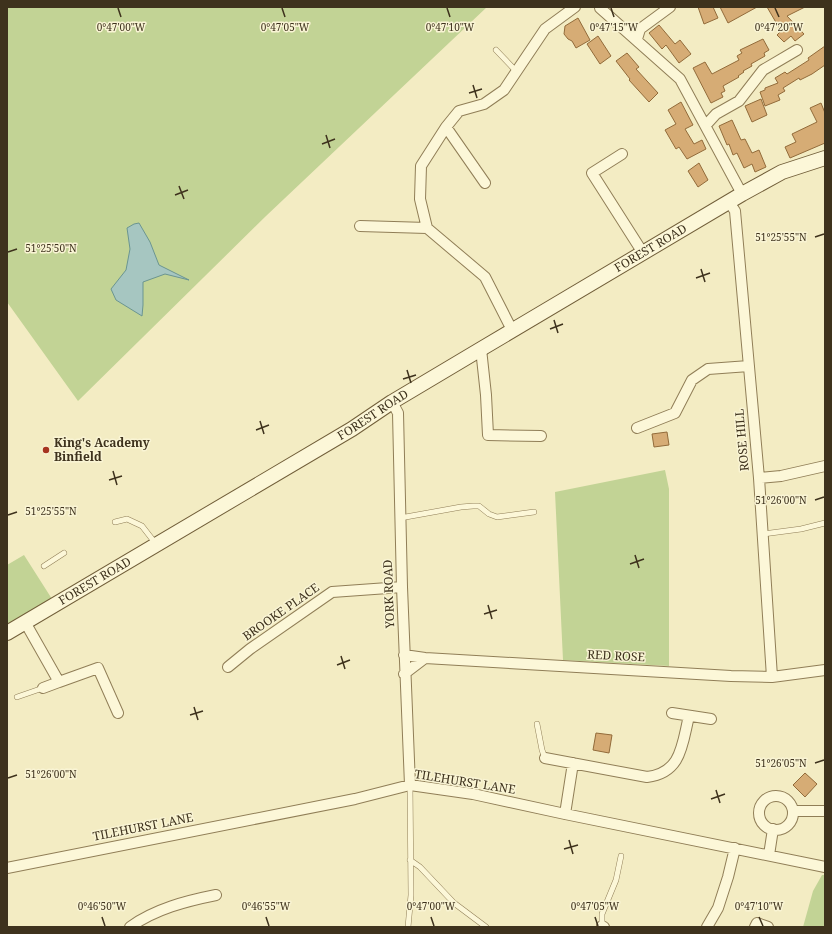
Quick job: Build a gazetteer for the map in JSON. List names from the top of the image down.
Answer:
{
  "streets": {
    "main road": ["FOREST ROAD"],
    "street": [
      "ROSE HILL",
      "YORK ROAD",
      "BROOKE PLACE",
      "RED ROSE",
      "TILEHURST LANE"
    ]
  },
  "crossings": [
    ["FOREST ROAD", "ROSE HILL"],
    ["FOREST ROAD", "YORK ROAD"],
    ["ROSE HILL", "RED ROSE"],
    ["YORK ROAD", "BROOKE PLACE"],
    ["YORK ROAD", "RED ROSE"],
    ["YORK ROAD", "TILEHURST LANE"]
  ],
  "places": ["King's Academy Binfield"],
  "coordinates": [
    "0°47'15\"W",
    "0°47'00\"W",
    "0°47'05\"W",
    "0°47'10\"W",
    "0°47'20\"W",
    "51°25'55\"N",
    "51°25'50\"N",
    "51°26'00\"N",
    "51°26'05\"N",
    "0°46'50\"W",
    "0°46'55\"W"
  ]
}
